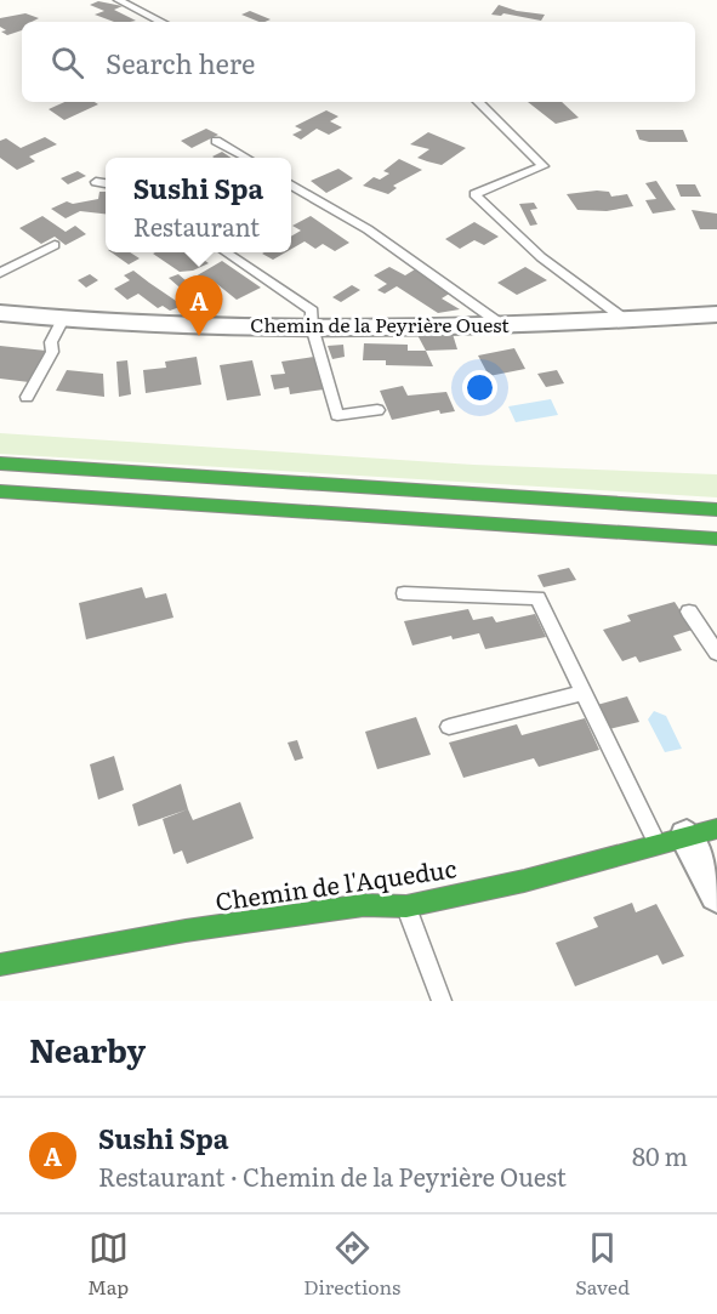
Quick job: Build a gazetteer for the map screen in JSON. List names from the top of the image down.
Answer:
{
  "streets": {
    "main road": ["Chemin de l'Aqueduc"],
    "street": ["Chemin de la Peyrière Ouest"]
  },
  "page": {
    "search": "Search here",
    "popup": ["Sushi Spa", "Restaurant"],
    "pins": "A",
    "heading": "Nearby",
    "list": [
      {
        "mark": "A",
        "name": "Sushi Spa",
        "note": "Restaurant · Chemin de la Peyrière Ouest",
        "value": "80 m"
      }
    ],
    "nav": ["Map", "Directions", "Saved"]
  }
}
